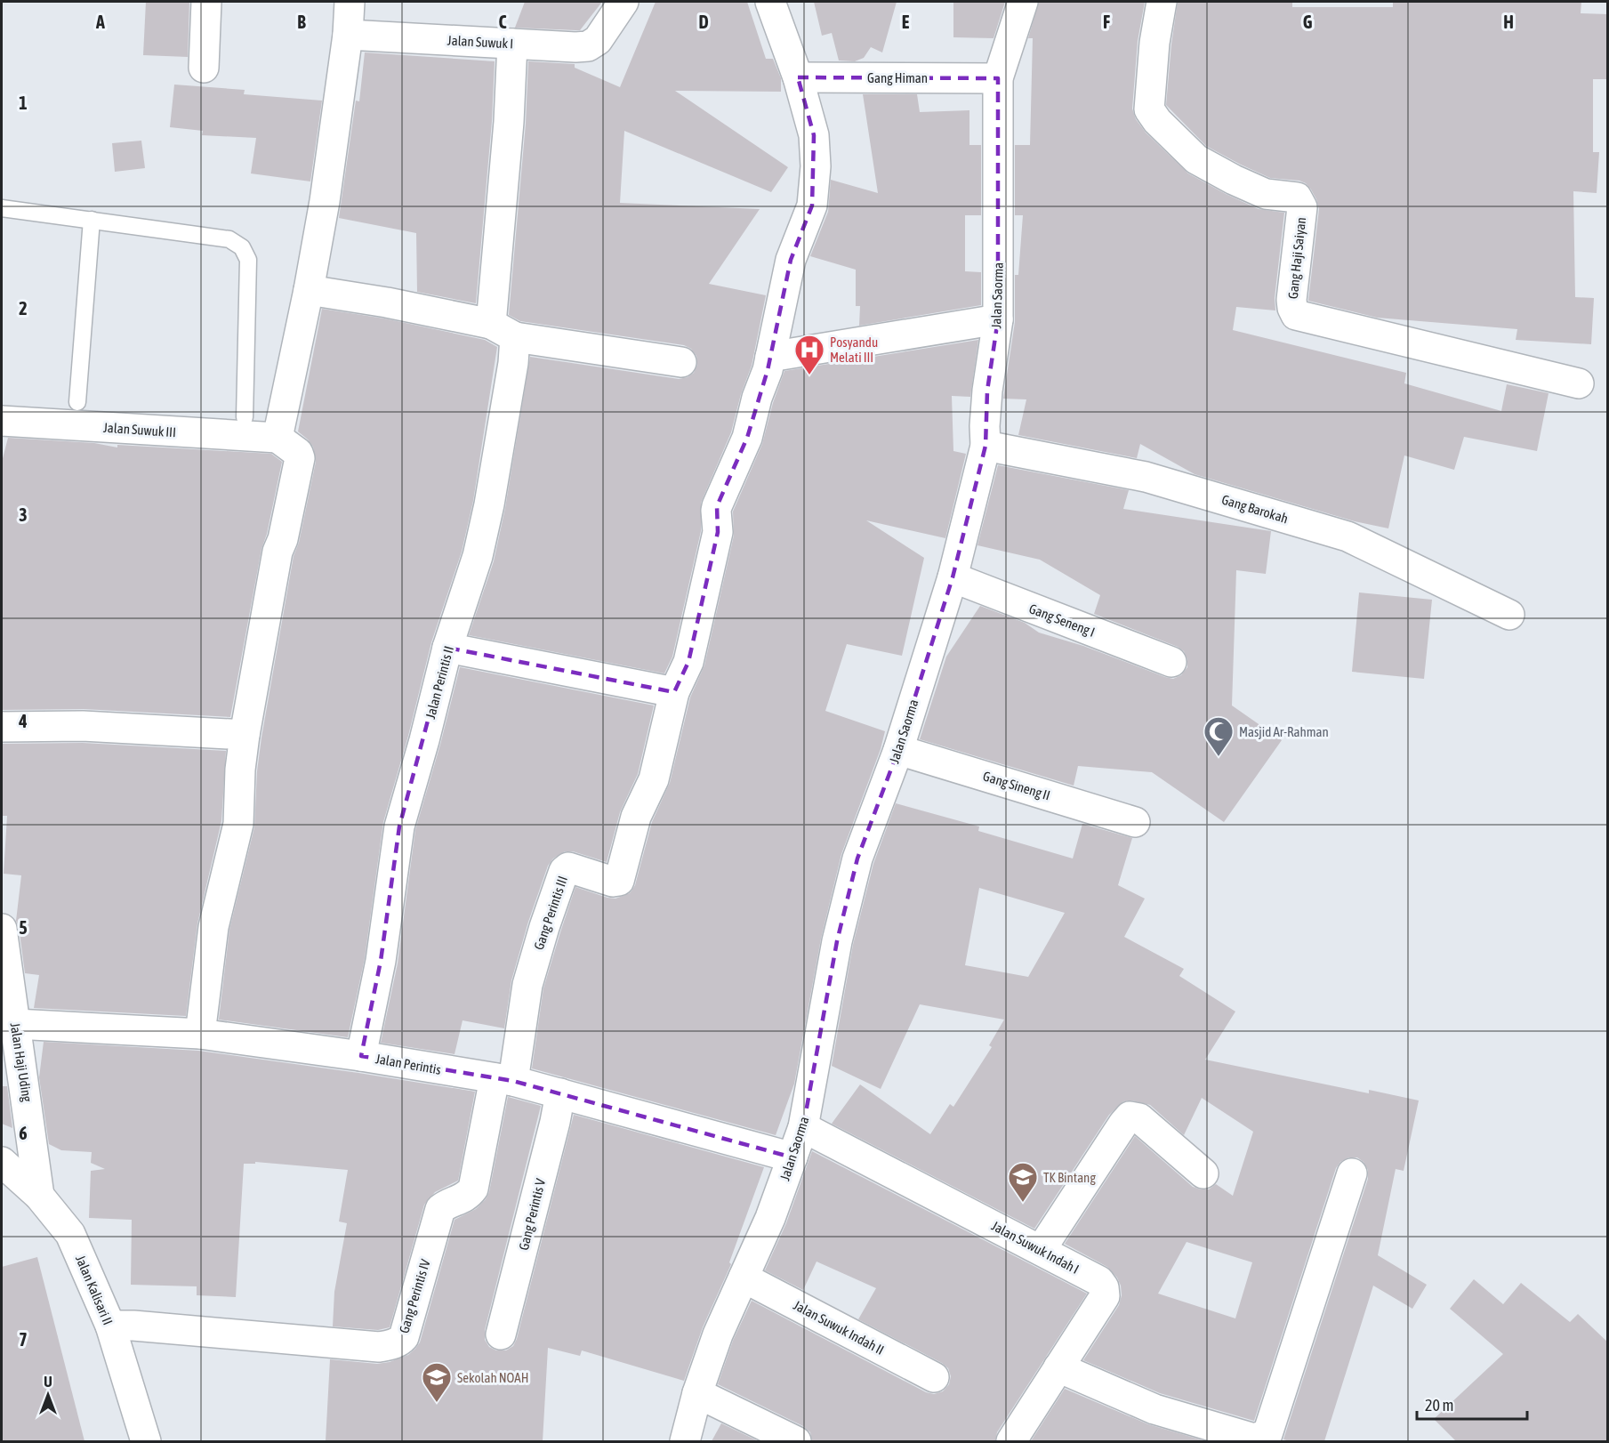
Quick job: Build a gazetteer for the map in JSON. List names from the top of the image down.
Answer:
{
  "streets": {
    "street": [
      "Jalan Suwuk I",
      "Gang Himan",
      "Gang Haji Saiyan",
      "Jalan Saorma",
      "Jalan Suwuk III",
      "Gang Barokah",
      "Gang Seneng I",
      "Jalan Perintis II",
      "Gang Sineng II",
      "Gang Perintis III",
      "Jalan Haji Uding",
      "Jalan Perintis",
      "Gang Perintis V",
      "Jalan Suwuk Indah I",
      "Jalan Kalisari II",
      "Gang Perintis IV",
      "Jalan Suwuk Indah II"
    ]
  },
  "crossings": [
    ["Jalan Suwuk I", "Jalan Perintis II"],
    ["Gang Himan", "Jalan Saorma"],
    ["Jalan Saorma", "Gang Barokah"],
    ["Jalan Saorma", "Gang Seneng I"],
    ["Jalan Saorma", "Gang Sineng II"],
    ["Jalan Saorma", "Jalan Perintis"],
    ["Jalan Saorma", "Jalan Suwuk Indah I"],
    ["Jalan Saorma", "Jalan Suwuk Indah II"],
    ["Jalan Perintis II", "Jalan Perintis"],
    ["Gang Perintis III", "Jalan Perintis"],
    ["Gang Perintis III", "Gang Perintis IV"],
    ["Jalan Haji Uding", "Jalan Perintis"],
    ["Jalan Haji Uding", "Jalan Kalisari II"],
    ["Jalan Perintis", "Gang Perintis V"],
    ["Jalan Perintis", "Gang Perintis IV"],
    ["Jalan Kalisari II", "Gang Perintis IV"]
  ],
  "places": {
    "hospital": ["Posyandu Melati III"],
    "mosque": ["Masjid Ar-Rahman"],
    "school or university": ["TK Bintang", "Sekolah NOAH"]
  },
  "scale_bar": "20 m",
  "north": "top",
  "grid": {
    "columns": [
      "A",
      "B",
      "C",
      "D",
      "E",
      "F",
      "G",
      "H"
    ],
    "rows": [
      "1",
      "2",
      "3",
      "4",
      "5",
      "6",
      "7"
    ]
  }
}
